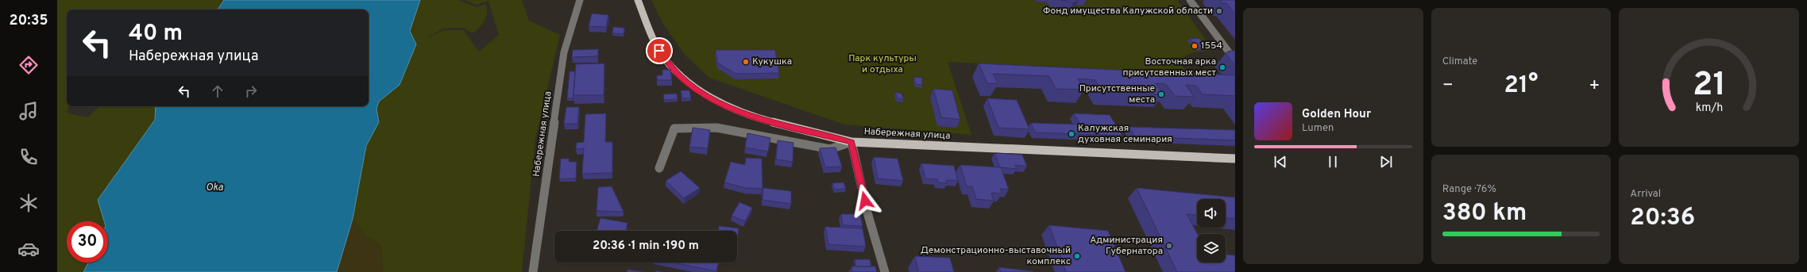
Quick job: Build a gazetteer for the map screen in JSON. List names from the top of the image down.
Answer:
{
  "streets": {
    "main road": ["Набережная улица"]
  },
  "water": ["Oka"],
  "parks": ["Парк культуры и отдыха"],
  "places": [
    "Фонд имущества Калужской области",
    "1554",
    "Кукушка",
    "Восточная арка присутсвенных мест",
    "Присутственные места",
    "Калужская духовная семинария",
    "Администрация Губернатора",
    "Демонстрационно-выставочный комплекс"
  ],
  "page": {
    "tabs": "20:35",
    "tile": [
      "Climate",
      ["Range · 76%", "380 km"],
      ["Arrival", "20:36"]
    ],
    "turn": ["40 m", "Набережная улица"],
    "heat": ["−", "21°", "+"],
    "song": ["Golden Hour", "Lumen"],
    "limit": "30",
    "trip": "20:36 · 1 min · 190 m",
    "gauge": ["21", "km/h"]
  }
}
